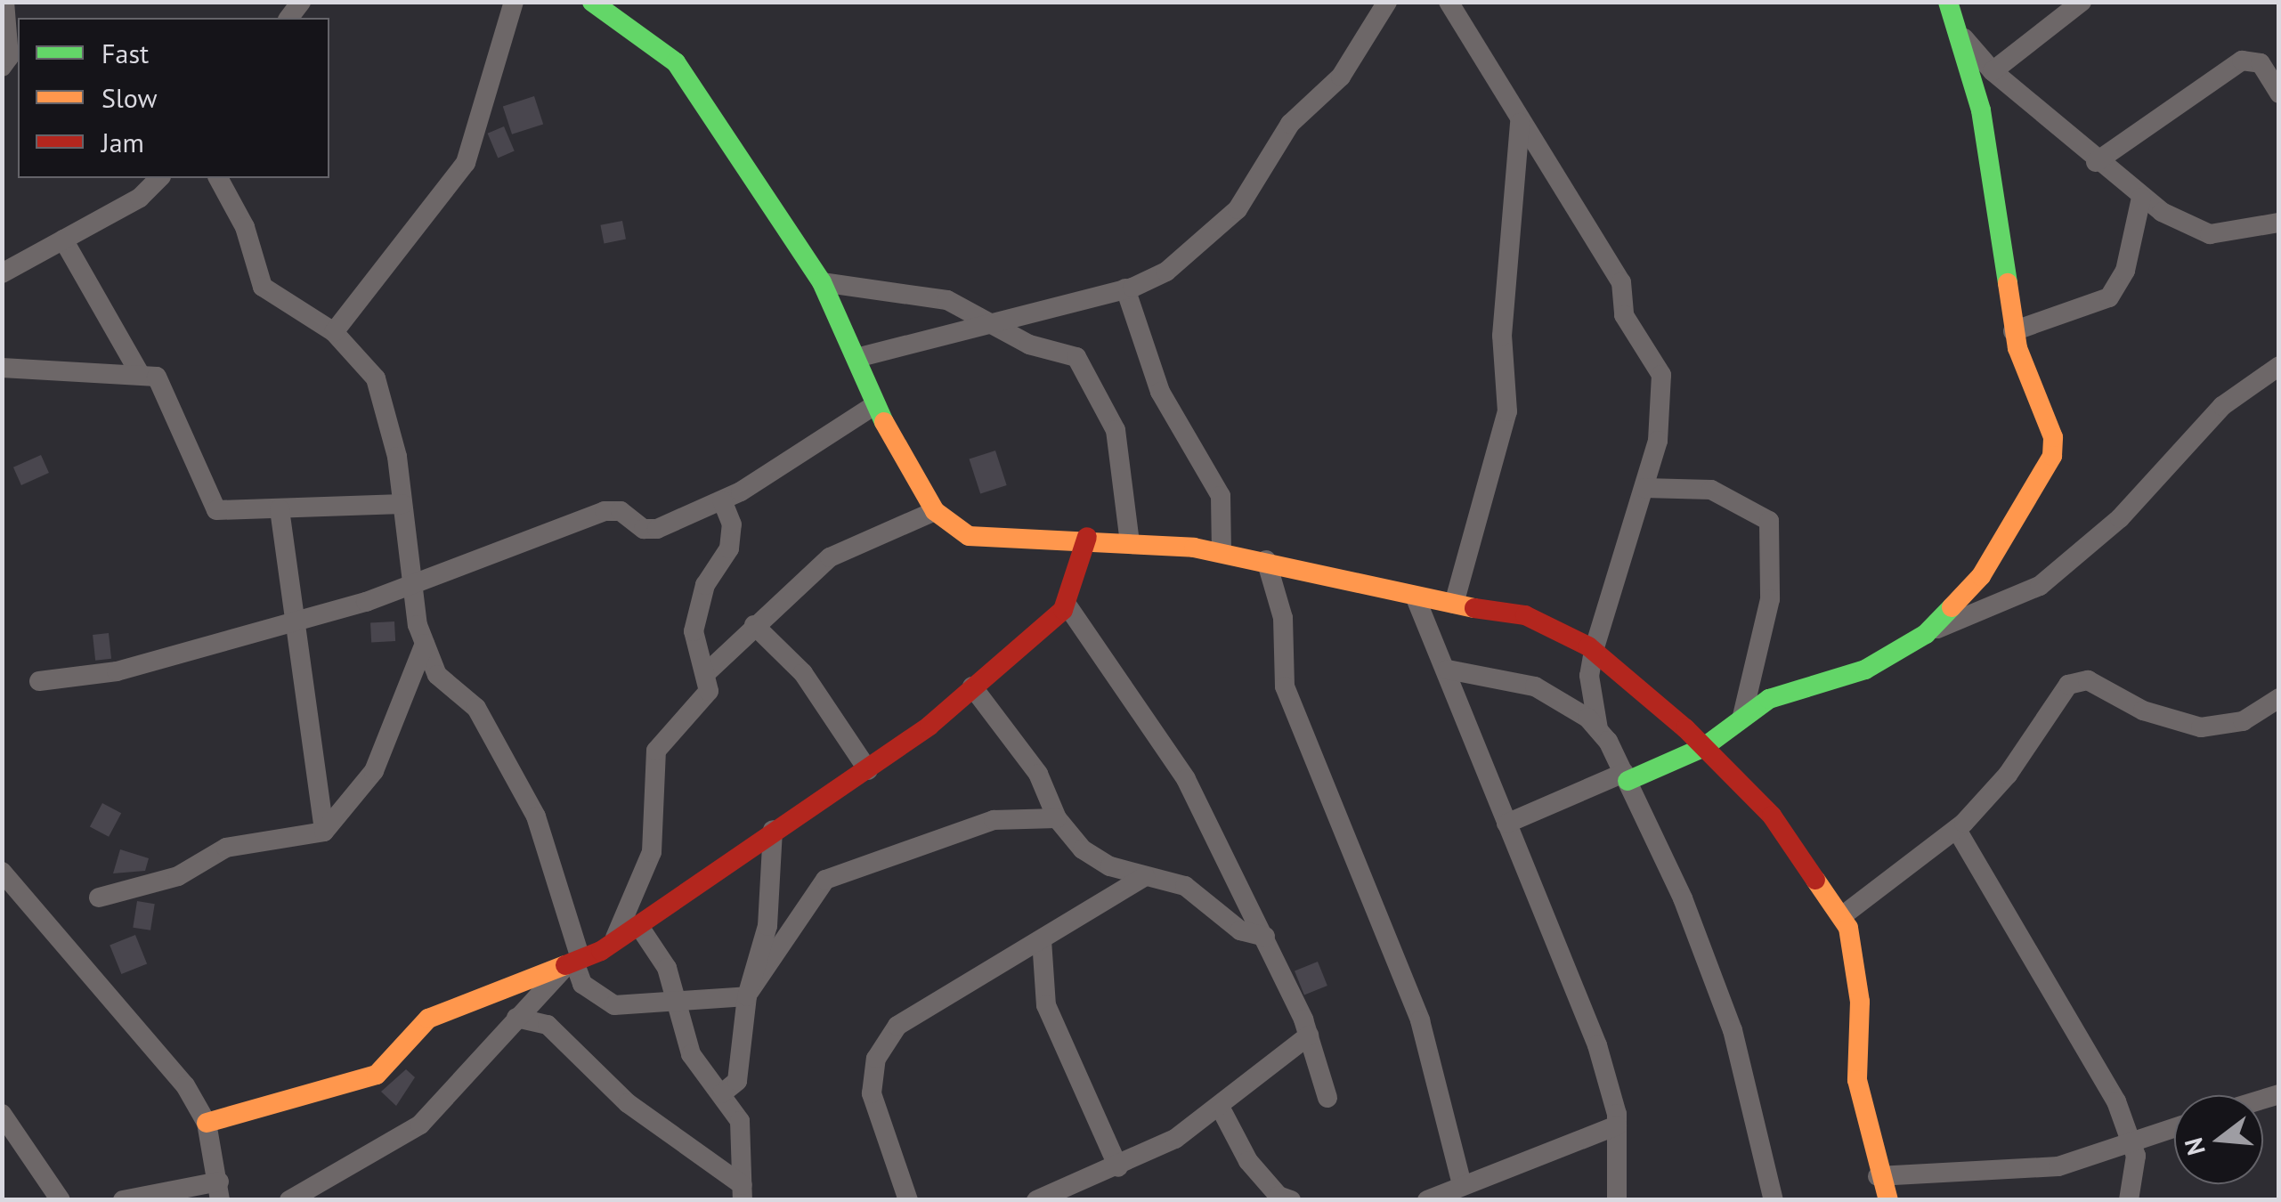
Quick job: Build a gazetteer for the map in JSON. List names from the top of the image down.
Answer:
{
  "legend": ["Fast", "Slow", "Jam"],
  "north": "left"
}
